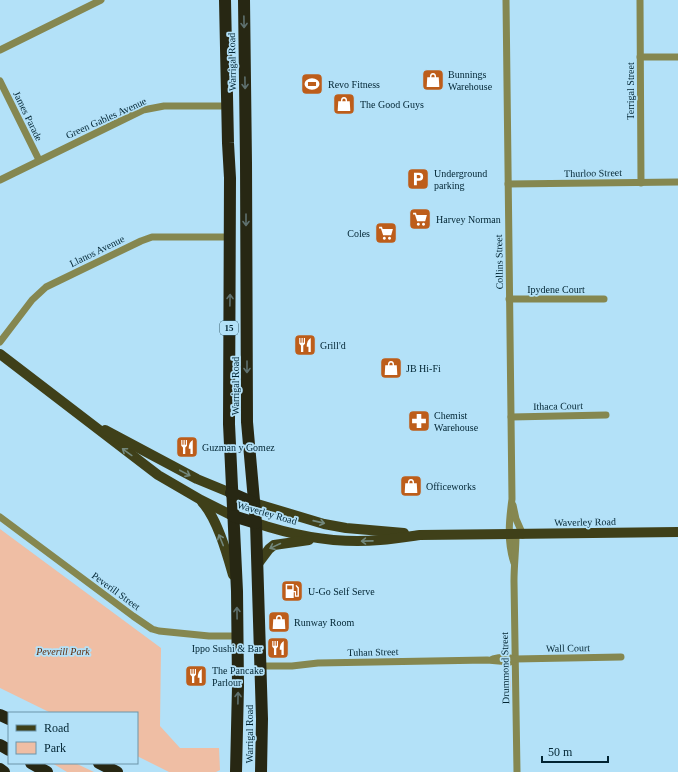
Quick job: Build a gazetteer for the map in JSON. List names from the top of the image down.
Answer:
{
  "streets": {
    "highway": ["Warrigal Road", "15", "Waverley Road"],
    "street": [
      "Terrigal Street",
      "James Parade",
      "Green Gables Avenue",
      "Thurloo Street",
      "Llanos Avenue",
      "Collins Street",
      "Ipydene Court",
      "Ithaca Court",
      "Peverill Street",
      "Wall Court",
      "Tuhan Street",
      "Drummond Street"
    ]
  },
  "crossings": [
    ["Warrigal Road", "Green Gables Avenue"],
    ["Warrigal Road", "Llanos Avenue"],
    ["Warrigal Road", "Waverley Road"],
    ["Warrigal Road", "Peverill Street"],
    ["Warrigal Road", "Tuhan Street"],
    ["Terrigal Street", "Thurloo Street"],
    ["James Parade", "Green Gables Avenue"],
    ["Thurloo Street", "Collins Street"],
    ["Collins Street", "Ipydene Court"],
    ["Collins Street", "Ithaca Court"],
    ["Collins Street", "Waverley Road"],
    ["Collins Street", "Drummond Street"],
    ["Waverley Road", "Drummond Street"],
    ["Wall Court", "Tuhan Street"],
    ["Wall Court", "Drummond Street"],
    ["Tuhan Street", "Drummond Street"]
  ],
  "parks": ["Peverill Park"],
  "places": {
    "shop": [
      "Bunnings Warehouse",
      "The Good Guys",
      "JB Hi-Fi",
      "Officeworks",
      "Runway Room"
    ],
    "sports": ["Revo Fitness"],
    "parking": ["Underground parking"],
    "supermarket": ["Harvey Norman", "Coles"],
    "restaurant": [
      "Grill'd",
      "Guzman y Gomez",
      "Ippo Sushi & Bar",
      "The Pancake Parlour"
    ],
    "pharmacy": ["Chemist Warehouse"],
    "fuel station": ["U-Go Self Serve"]
  },
  "legend": ["Road", "Park"],
  "scale_bar": "50 m"
}
